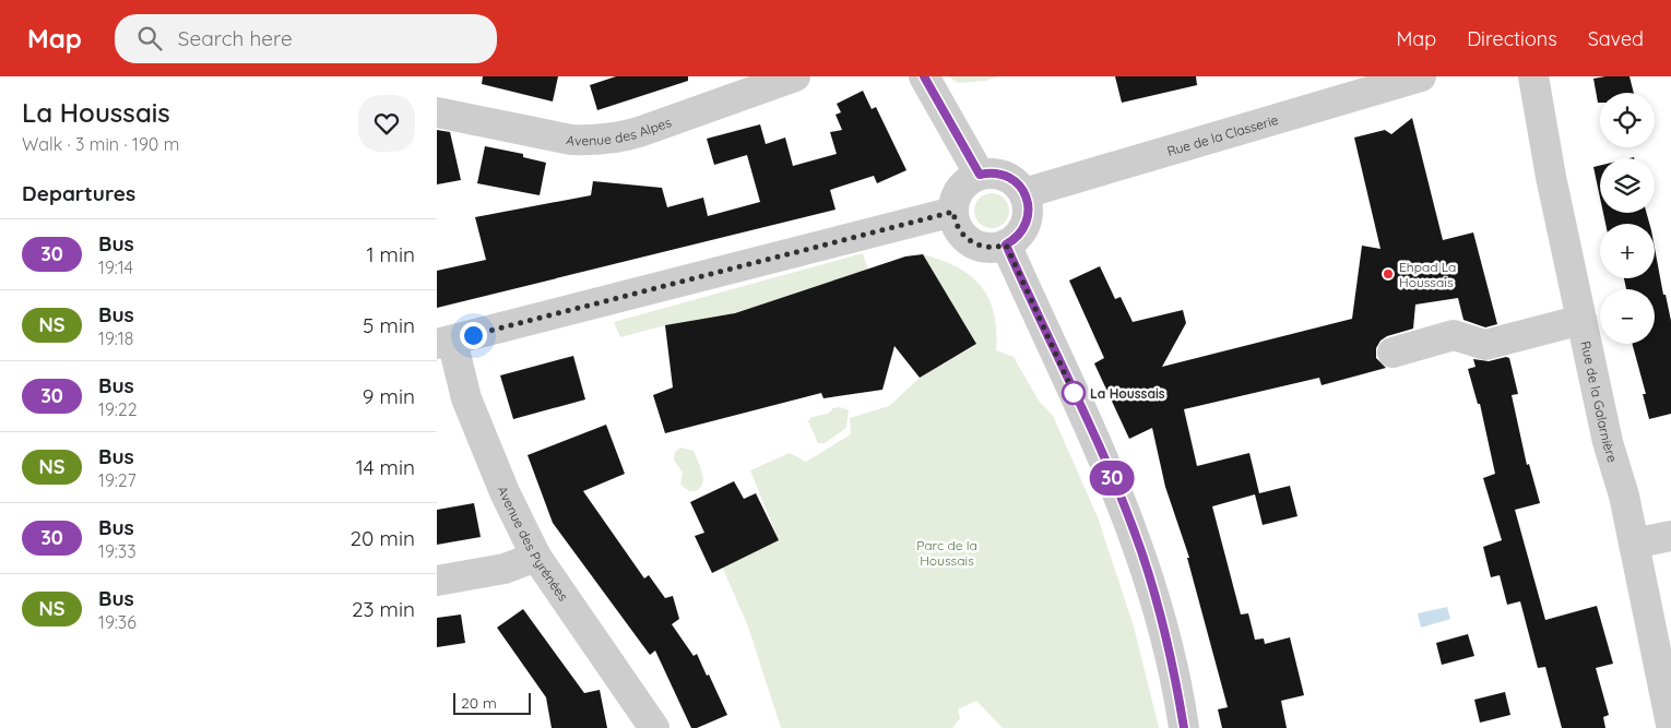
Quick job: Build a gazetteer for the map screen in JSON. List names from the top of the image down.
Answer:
{
  "streets": {
    "street": [
      "Avenue des Alpes",
      "Rue de la Classerie",
      "Rue de la Galarnière",
      "Avenue des Pyrénées"
    ]
  },
  "parks": ["Parc de la Houssais"],
  "places": ["Ehpad La Houssais", "La Houssais"],
  "lines": ["bus line 30"],
  "scale_bar": "20 m",
  "page": {
    "header": "Map",
    "search": "Search here",
    "nav": ["Map", "Directions", "Saved"],
    "heading": [
      ["La Houssais", "Walk · 3 min · 190 m"],
      "Departures"
    ],
    "on_map": "30",
    "map_buttons": ["+", "−"],
    "list": [
      {
        "mark": "30",
        "name": "Bus",
        "note": "19:14",
        "value": "1 min"
      },
      {
        "mark": "NS",
        "name": "Bus",
        "note": "19:18",
        "value": "5 min"
      },
      {
        "mark": "30",
        "name": "Bus",
        "note": "19:22",
        "value": "9 min"
      },
      {
        "mark": "NS",
        "name": "Bus",
        "note": "19:27",
        "value": "14 min"
      },
      {
        "mark": "30",
        "name": "Bus",
        "note": "19:33",
        "value": "20 min"
      },
      {
        "mark": "NS",
        "name": "Bus",
        "note": "19:36",
        "value": "23 min"
      }
    ],
    "scale": "20 m"
  }
}
